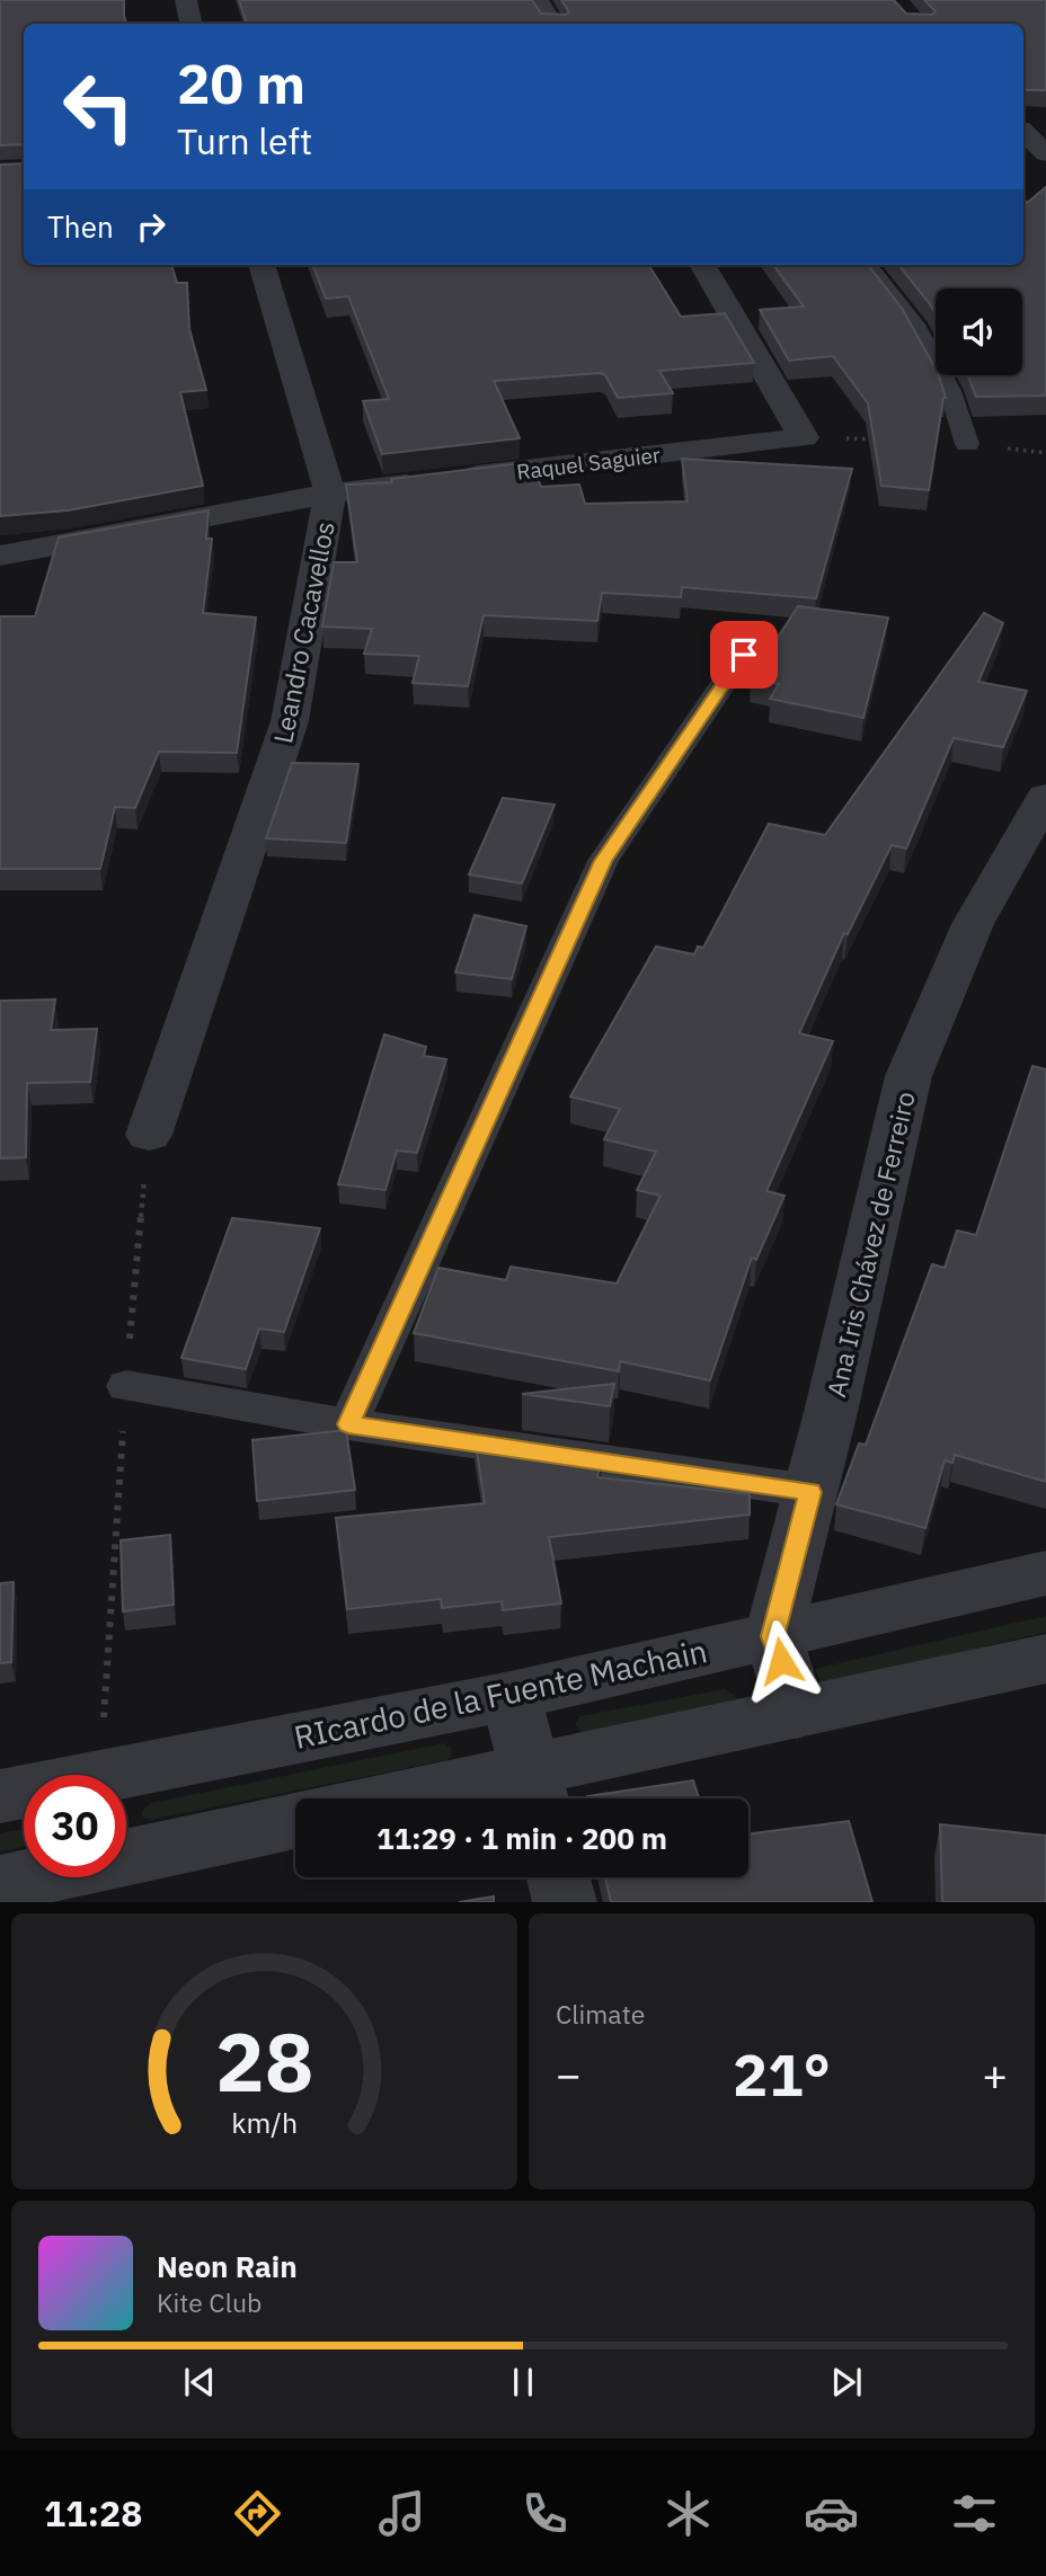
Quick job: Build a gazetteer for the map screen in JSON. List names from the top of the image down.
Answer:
{
  "streets": {
    "street": [
      "Raquel Saguier",
      "Leandro Cacavellos",
      "Ana Iris Chávez de Ferreiro",
      "RIcardo de la Fuente Machain"
    ]
  },
  "crossings": [
    ["Raquel Saguier", "Leandro Cacavellos"],
    ["Ana Iris Chávez de Ferreiro", "RIcardo de la Fuente Machain"]
  ],
  "page": {
    "turn": ["20 m", "Turn left"],
    "then": "Then",
    "limit": "30",
    "trip": "11:29 · 1 min · 200 m",
    "tile": "Climate",
    "heat": ["−", "21°", "+"],
    "song": ["Neon Rain", "Kite Club"],
    "tabs": "11:28",
    "gauge": ["28", "km/h"]
  }
}
